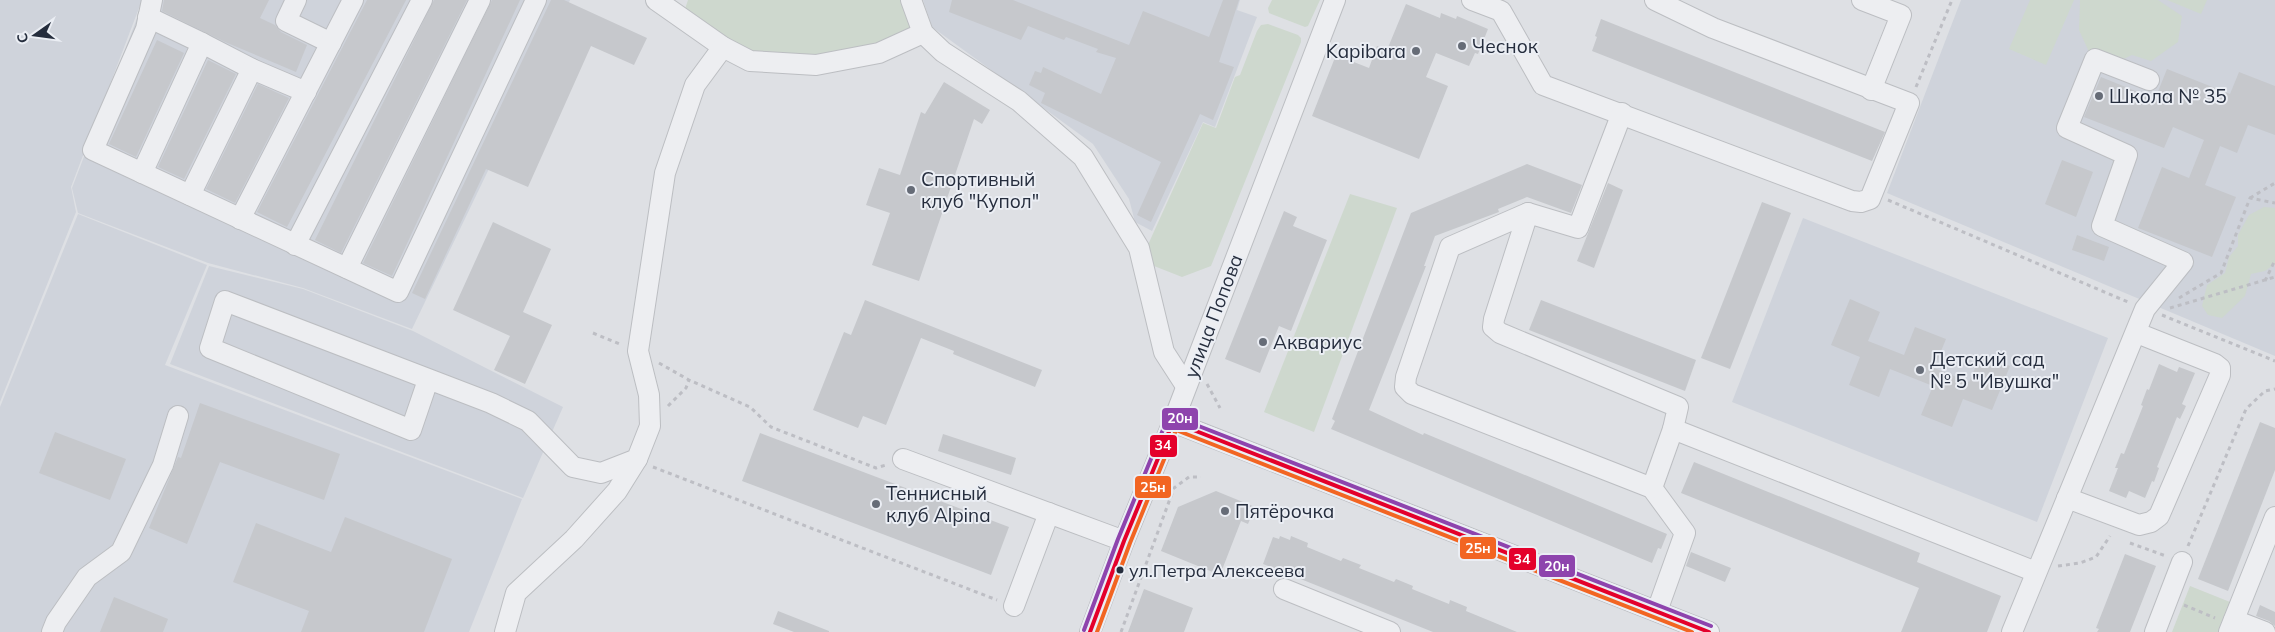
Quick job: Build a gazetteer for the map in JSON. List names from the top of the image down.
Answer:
{
  "streets": {
    "street": ["улица Попова"]
  },
  "places": [
    "Чеснок",
    "Kapibara",
    "Школа № 35",
    "Спортивный клуб \"Купол\"",
    "Аквариус",
    "Детский сад № 5 \"Ивушка\"",
    "Теннисный клуб Alpina",
    "Пятёрочка",
    "ул.Петра Алексеева"
  ],
  "lines": ["transit line 20н", "transit line 34", "transit line 25н"],
  "north": "left"
}
